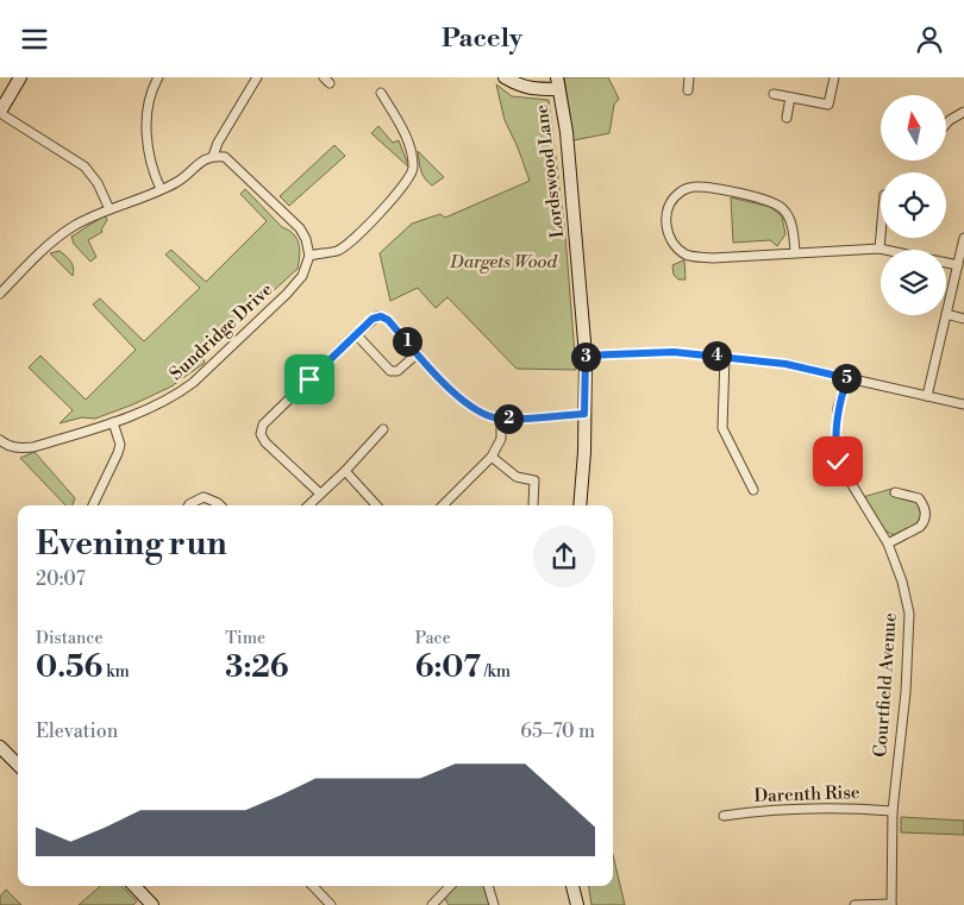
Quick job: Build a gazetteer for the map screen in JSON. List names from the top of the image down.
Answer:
{
  "streets": {
    "street": [
      "Lordswood Lane",
      "Sundridge Drive",
      "Courtfield Avenue",
      "Darenth Rise"
    ]
  },
  "crossings": [
    ["Courtfield Avenue", "Darenth Rise"]
  ],
  "parks": ["Dargets Wood"],
  "north": "top",
  "page": {
    "header": "Pacely",
    "pins": [
      "1",
      "4",
      "3",
      "5",
      "2"
    ],
    "heading": ["Evening run", "20:07"],
    "stats": [
      ["Distance", "0.56 km"],
      ["Time", "3:26"],
      ["Pace", "6:07 /km"]
    ],
    "chart": ["Elevation", "65–70 m"]
  }
}
